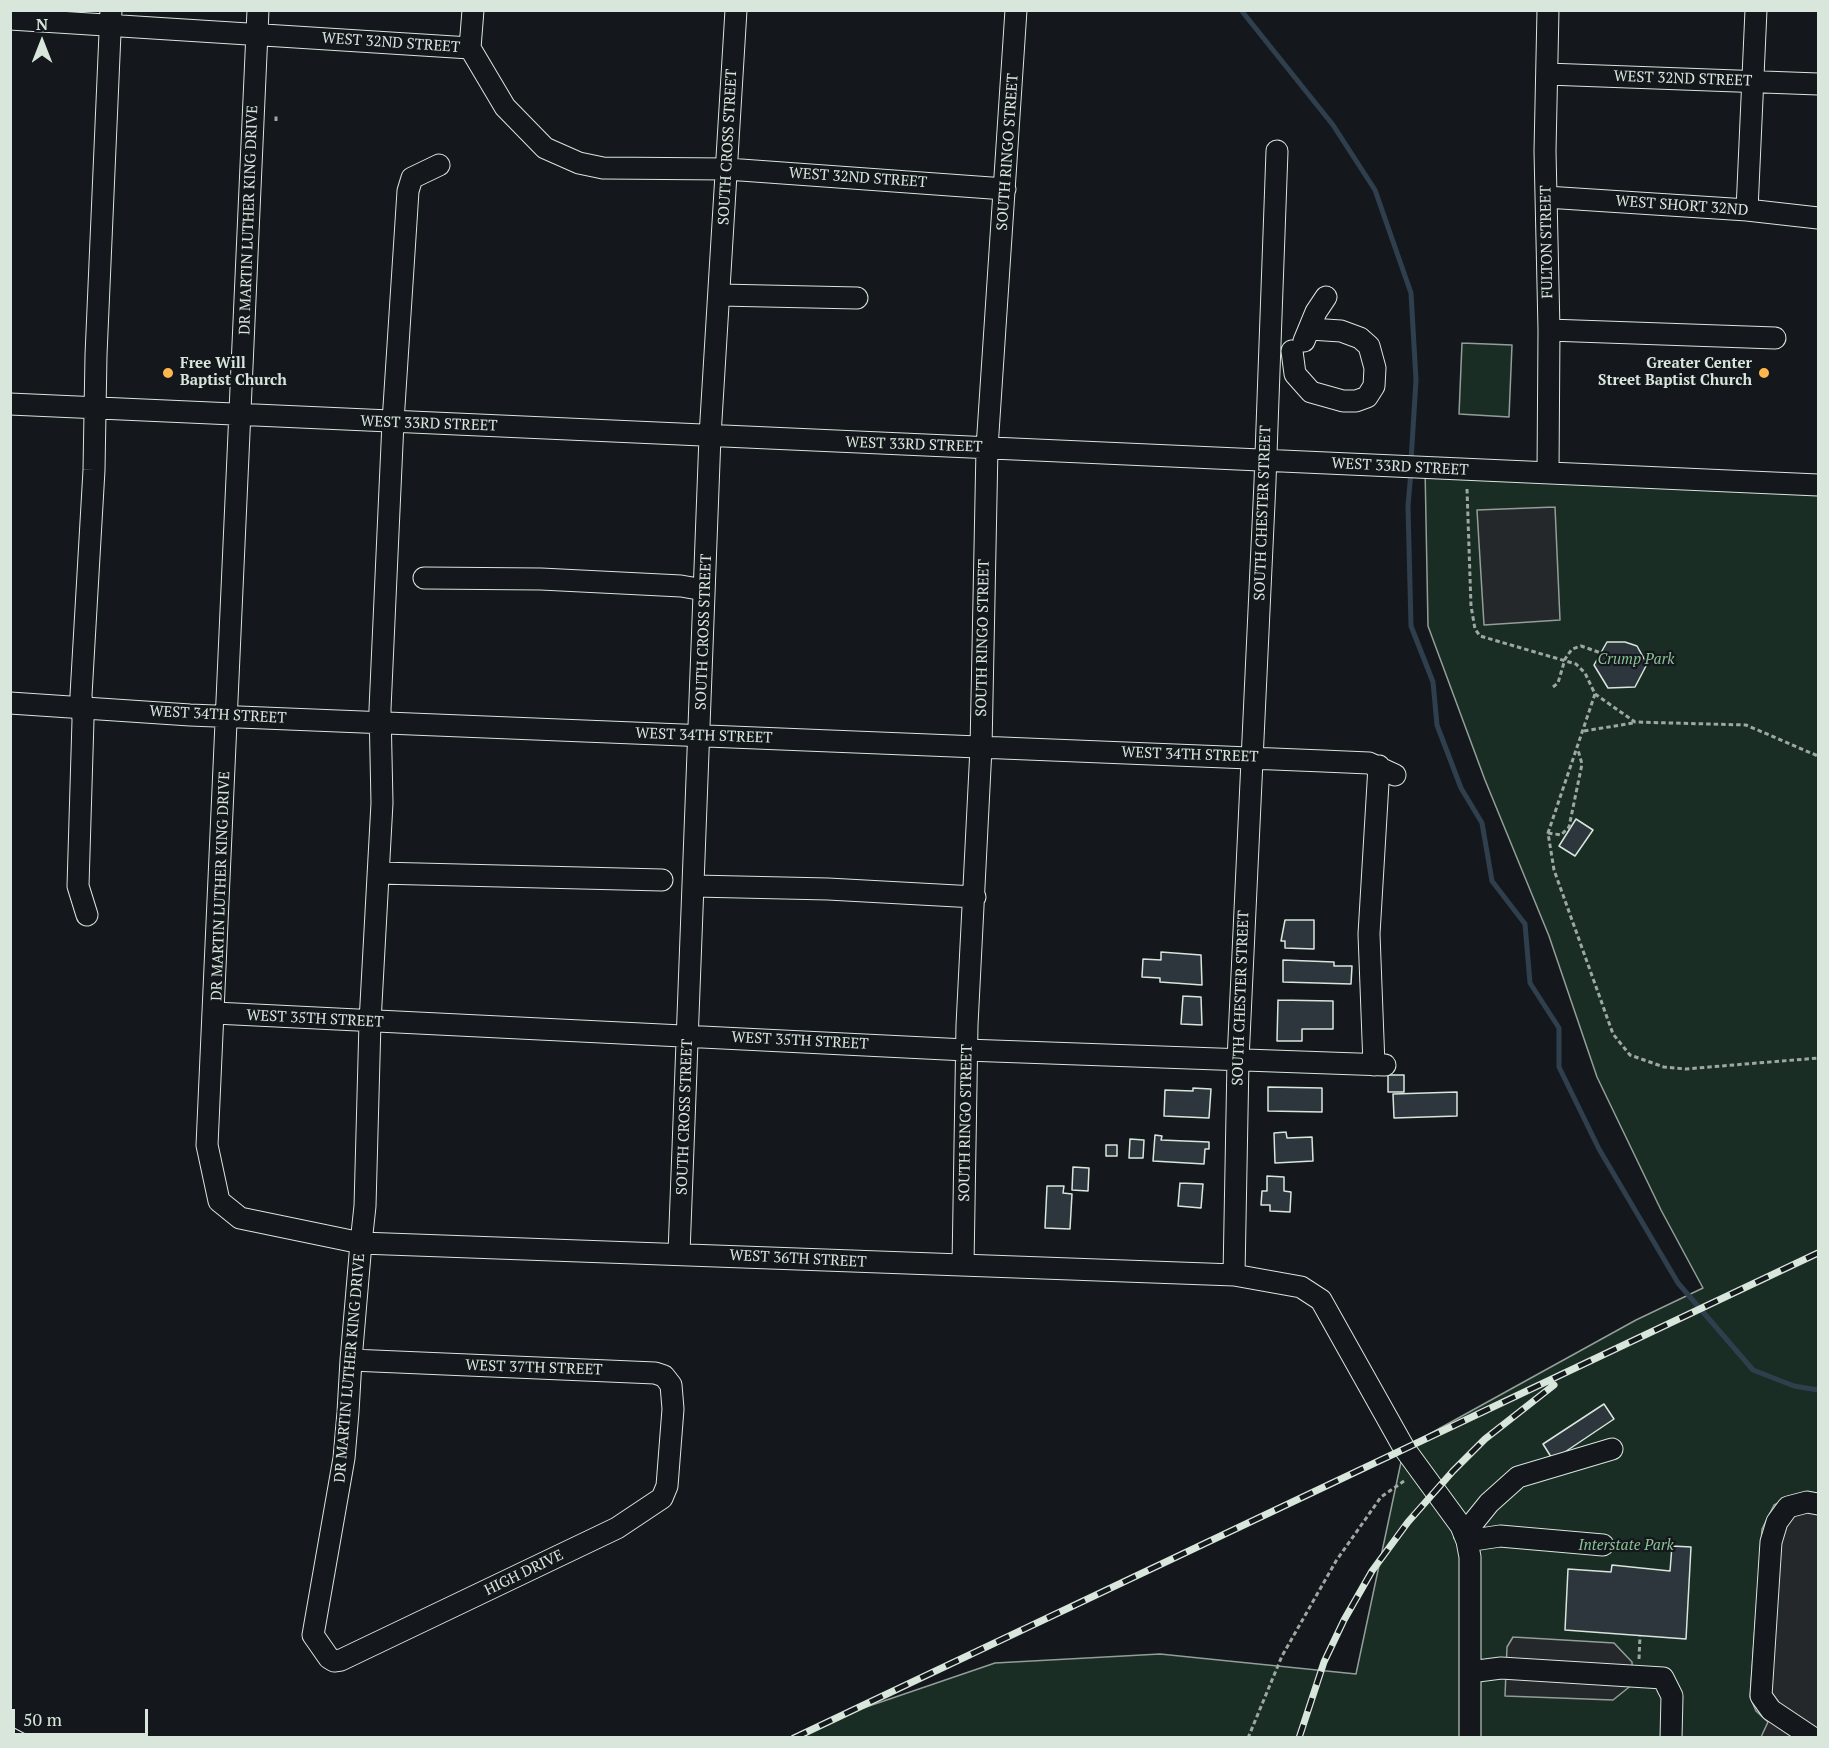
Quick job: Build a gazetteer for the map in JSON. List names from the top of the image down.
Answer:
{
  "streets": {
    "street": [
      "WEST 32ND STREET",
      "SOUTH CROSS STREET",
      "SOUTH RINGO STREET",
      "WEST SHORT 32ND",
      "DR MARTIN LUTHER KING DRIVE",
      "FULTON STREET",
      "WEST 33RD STREET",
      "SOUTH CHESTER STREET",
      "WEST 34TH STREET",
      "WEST 35TH STREET",
      "WEST 36TH STREET",
      "WEST 37TH STREET",
      "HIGH DRIVE"
    ]
  },
  "crossings": [
    ["WEST 32ND STREET", "SOUTH CROSS STREET"],
    ["WEST 32ND STREET", "SOUTH RINGO STREET"],
    ["WEST 32ND STREET", "DR MARTIN LUTHER KING DRIVE"],
    ["WEST 32ND STREET", "FULTON STREET"],
    ["SOUTH CROSS STREET", "WEST 33RD STREET"],
    ["SOUTH CROSS STREET", "WEST 34TH STREET"],
    ["SOUTH CROSS STREET", "WEST 35TH STREET"],
    ["SOUTH CROSS STREET", "WEST 36TH STREET"],
    ["SOUTH RINGO STREET", "WEST 33RD STREET"],
    ["SOUTH RINGO STREET", "WEST 34TH STREET"],
    ["SOUTH RINGO STREET", "WEST 35TH STREET"],
    ["SOUTH RINGO STREET", "WEST 36TH STREET"],
    ["WEST SHORT 32ND", "FULTON STREET"],
    ["DR MARTIN LUTHER KING DRIVE", "WEST 33RD STREET"],
    ["DR MARTIN LUTHER KING DRIVE", "WEST 34TH STREET"],
    ["DR MARTIN LUTHER KING DRIVE", "WEST 35TH STREET"],
    ["DR MARTIN LUTHER KING DRIVE", "WEST 36TH STREET"],
    ["DR MARTIN LUTHER KING DRIVE", "WEST 37TH STREET"],
    ["DR MARTIN LUTHER KING DRIVE", "HIGH DRIVE"],
    ["FULTON STREET", "WEST 33RD STREET"],
    ["WEST 33RD STREET", "SOUTH CHESTER STREET"],
    ["SOUTH CHESTER STREET", "WEST 34TH STREET"],
    ["SOUTH CHESTER STREET", "WEST 35TH STREET"],
    ["SOUTH CHESTER STREET", "WEST 36TH STREET"],
    ["WEST 34TH STREET", "WEST 35TH STREET"],
    ["WEST 37TH STREET", "HIGH DRIVE"]
  ],
  "parks": ["Crump Park", "Interstate Park"],
  "places": ["Free Will Baptist Church", "Greater Center Street Baptist Church"],
  "scale_bar": "50 m",
  "north": "top"
}
